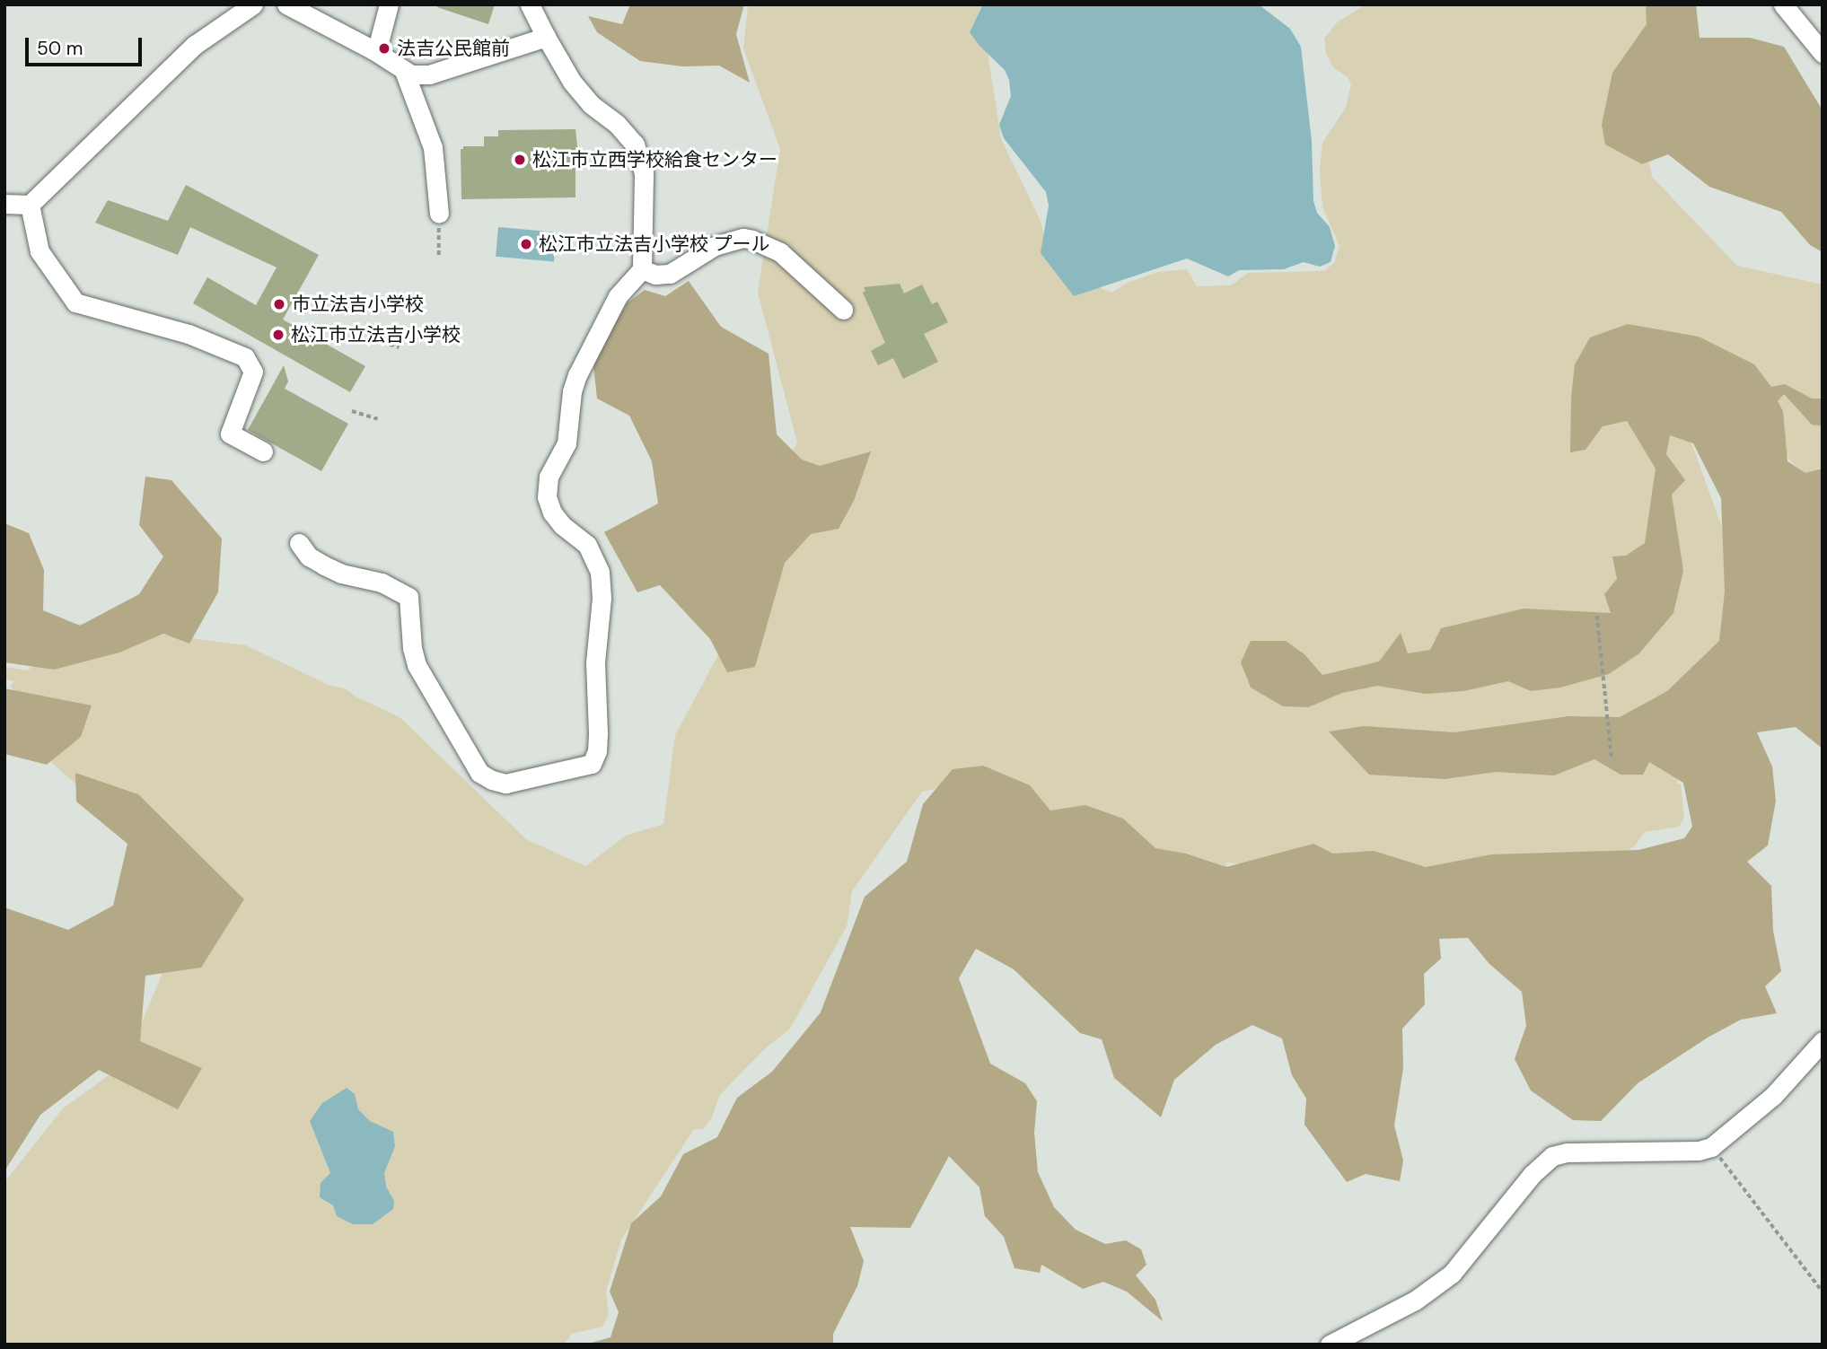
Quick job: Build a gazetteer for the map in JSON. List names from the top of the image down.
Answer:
{
  "places": [
    "法吉公民館前",
    "松江市立西学校給食センター",
    "松江市立法吉小学校 プール",
    "市立法吉小学校",
    "松江市立法吉小学校"
  ],
  "scale_bar": "50 m"
}
